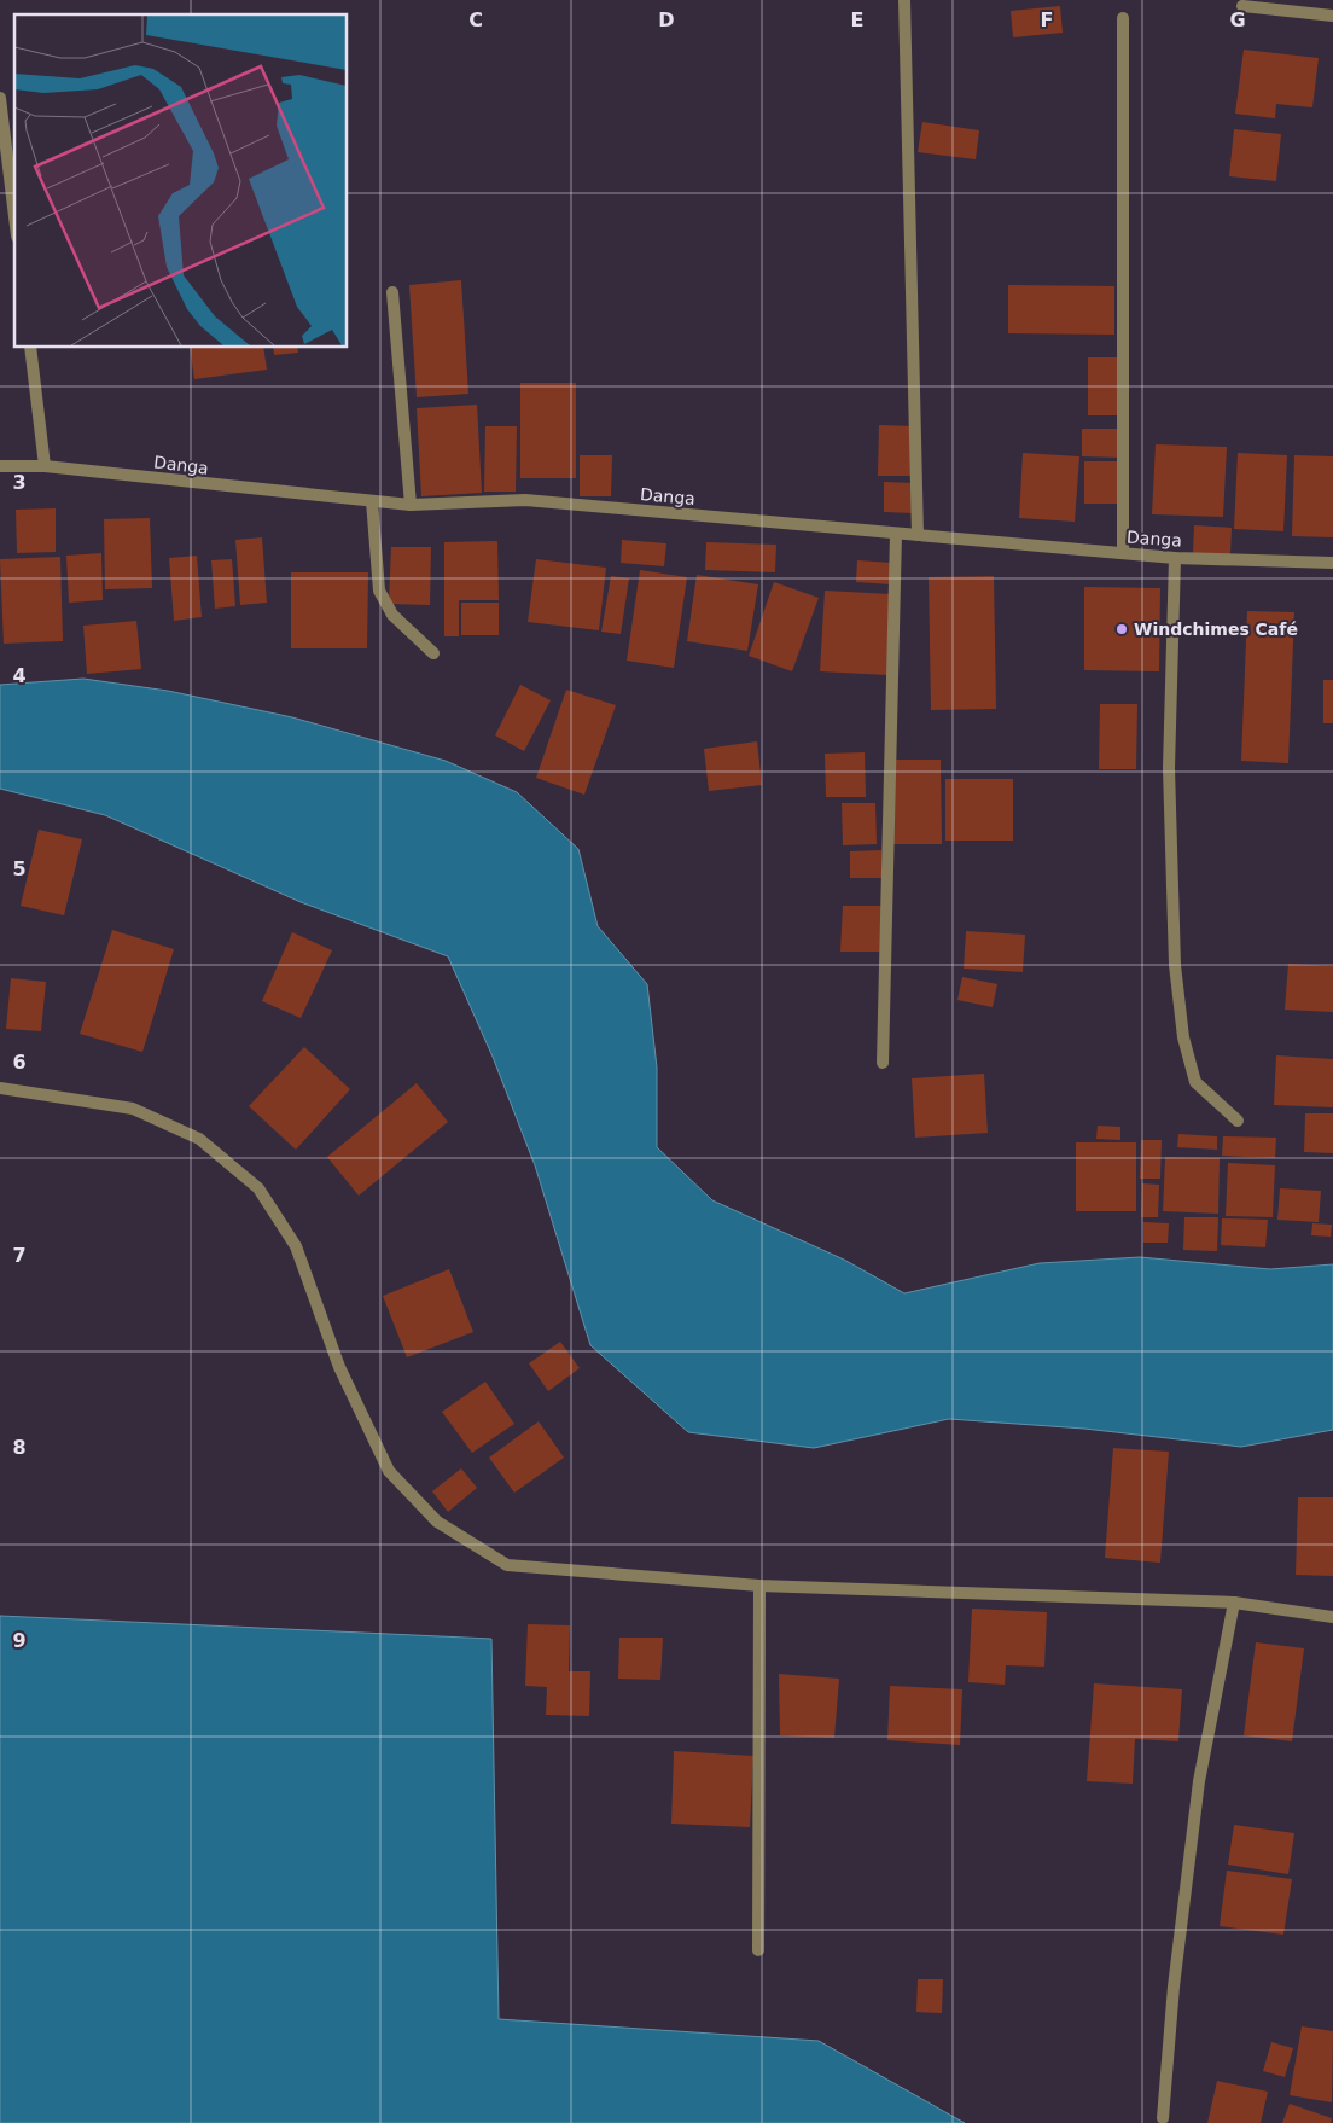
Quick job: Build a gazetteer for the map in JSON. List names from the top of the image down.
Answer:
{
  "streets": {
    "street": ["Danga"]
  },
  "places": ["Windchimes Café"],
  "grid": {
    "columns": [
      "C",
      "D",
      "E",
      "F",
      "G"
    ],
    "rows": [
      "3",
      "4",
      "5",
      "6",
      "7",
      "8",
      "9"
    ]
  }
}
